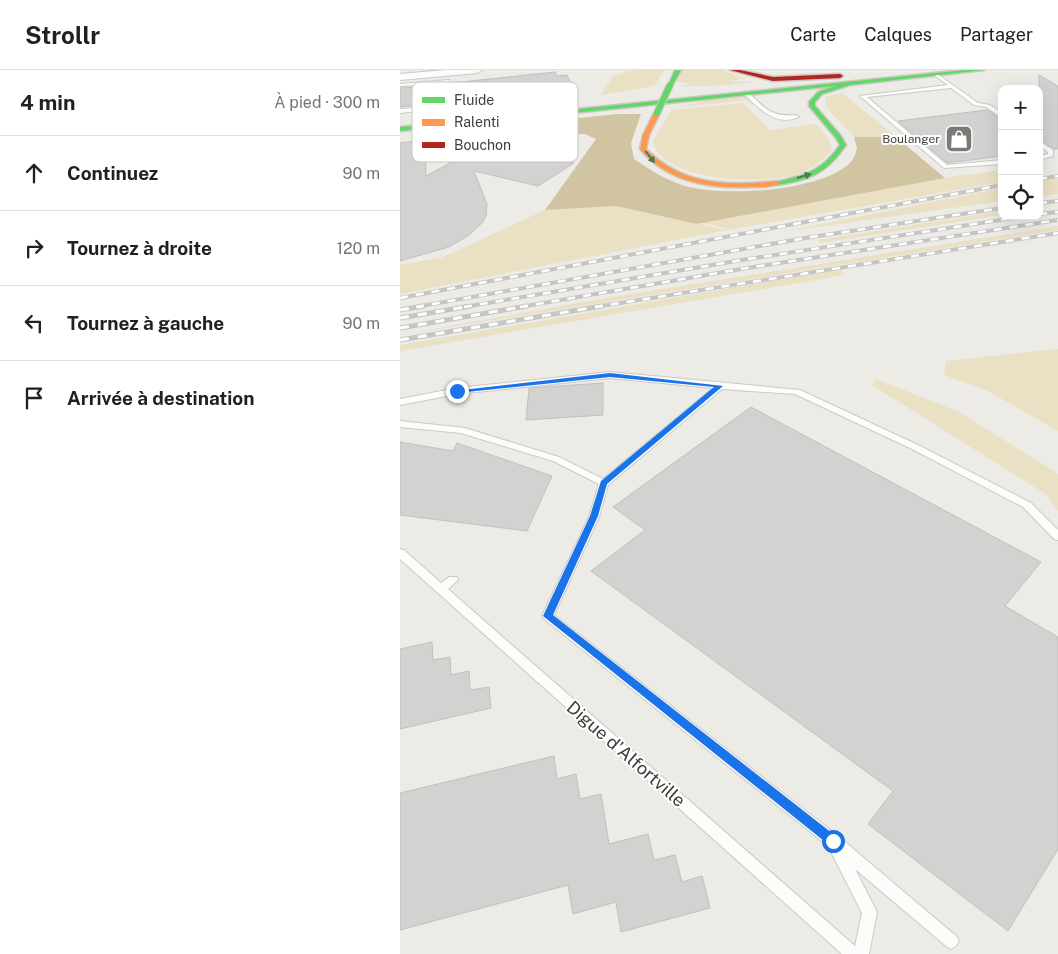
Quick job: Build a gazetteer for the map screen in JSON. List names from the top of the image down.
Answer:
{
  "streets": {
    "lane": ["Digue d'Alfortville"]
  },
  "places": {
    "shop": ["Boulanger"]
  },
  "legend": ["Fluide", "Ralenti", "Bouchon"],
  "page": {
    "header": "Strollr",
    "nav": ["Carte", "Calques", "Partager"],
    "heading": ["4 min", "À pied · 300 m"],
    "map_buttons": ["+", "−"],
    "list": [
      ["Continuez", "90 m"],
      ["Tournez à droite", "120 m"],
      ["Tournez à gauche", "90 m"],
      "Arrivée à destination"
    ]
  }
}
